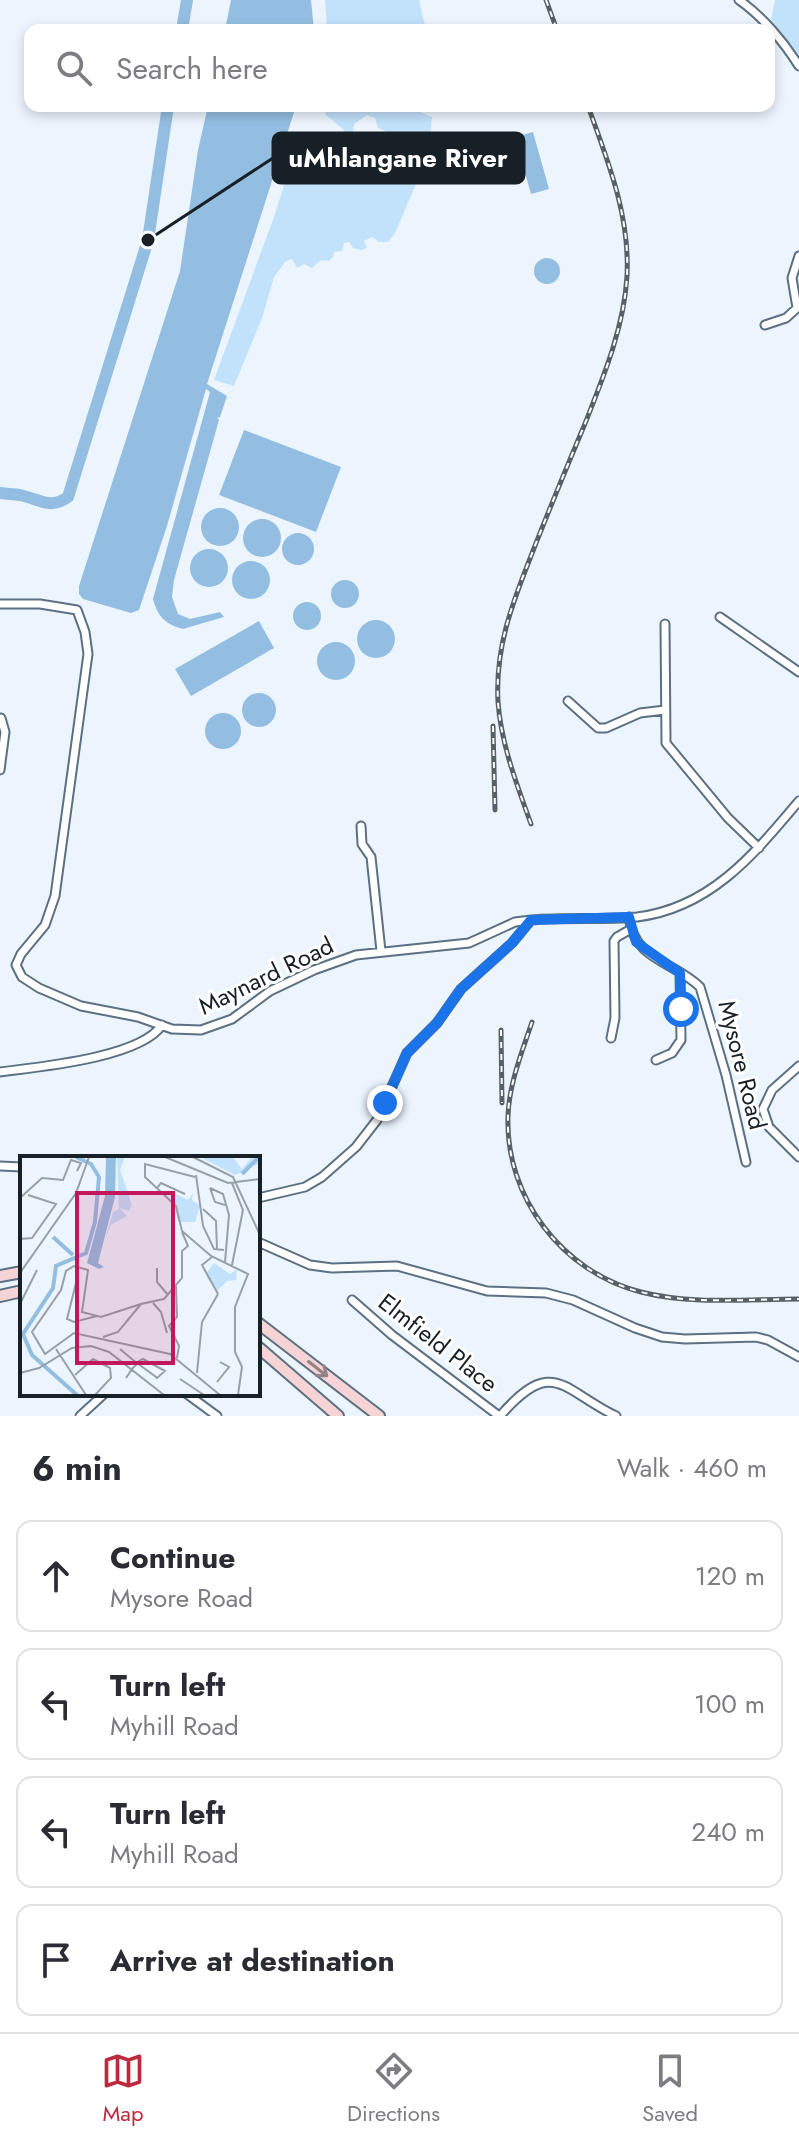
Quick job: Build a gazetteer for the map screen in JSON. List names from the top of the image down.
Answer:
{
  "streets": {
    "street": ["Maynard Road", "Mysore Road", "Elmfield Place"]
  },
  "places": ["uMhlangane River"],
  "page": {
    "search": "Search here",
    "heading": ["6 min", "Walk · 460 m"],
    "list": [
      ["Continue", "Mysore Road", "120 m"],
      ["Turn left", "Myhill Road", "100 m"],
      ["Turn left", "Myhill Road", "240 m"],
      "Arrive at destination"
    ],
    "nav": ["Map", "Directions", "Saved"]
  }
}
